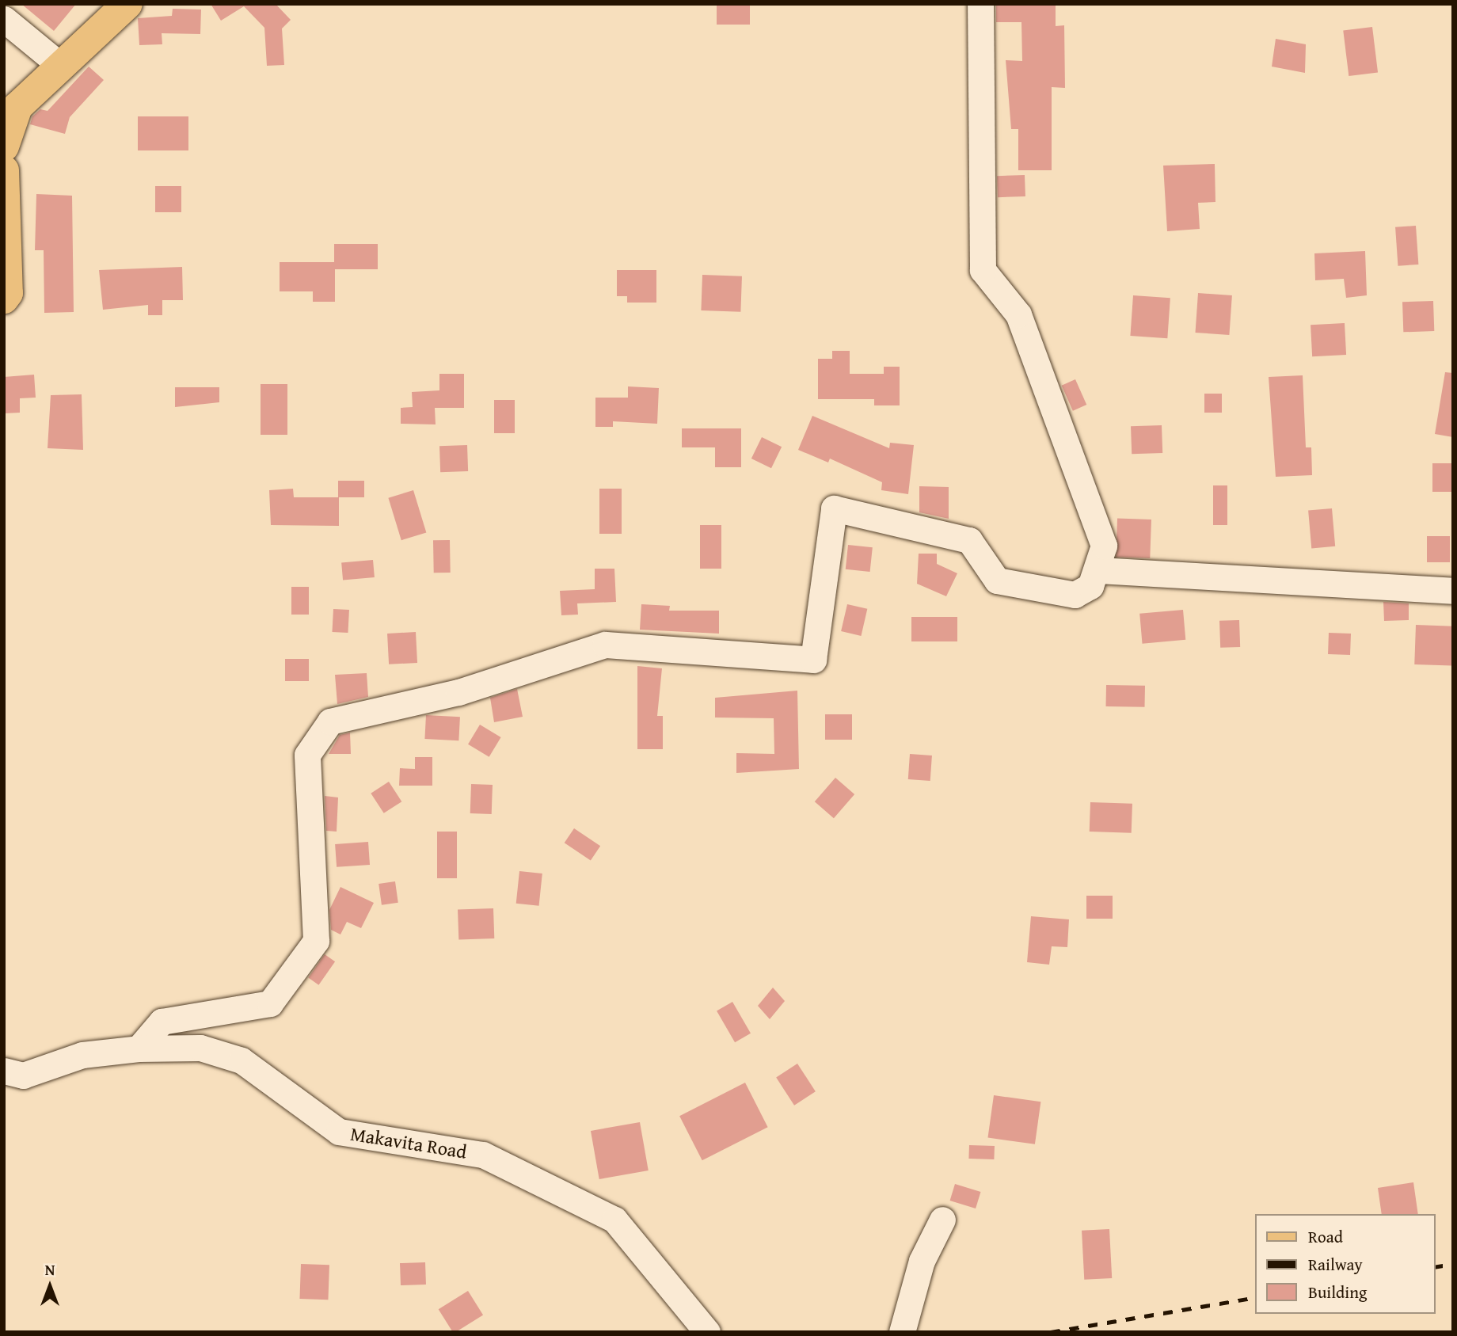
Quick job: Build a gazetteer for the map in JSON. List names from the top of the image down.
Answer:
{
  "streets": {
    "street": ["Makavita Road"]
  },
  "legend": ["Road", "Railway", "Building"],
  "north": "top"
}
